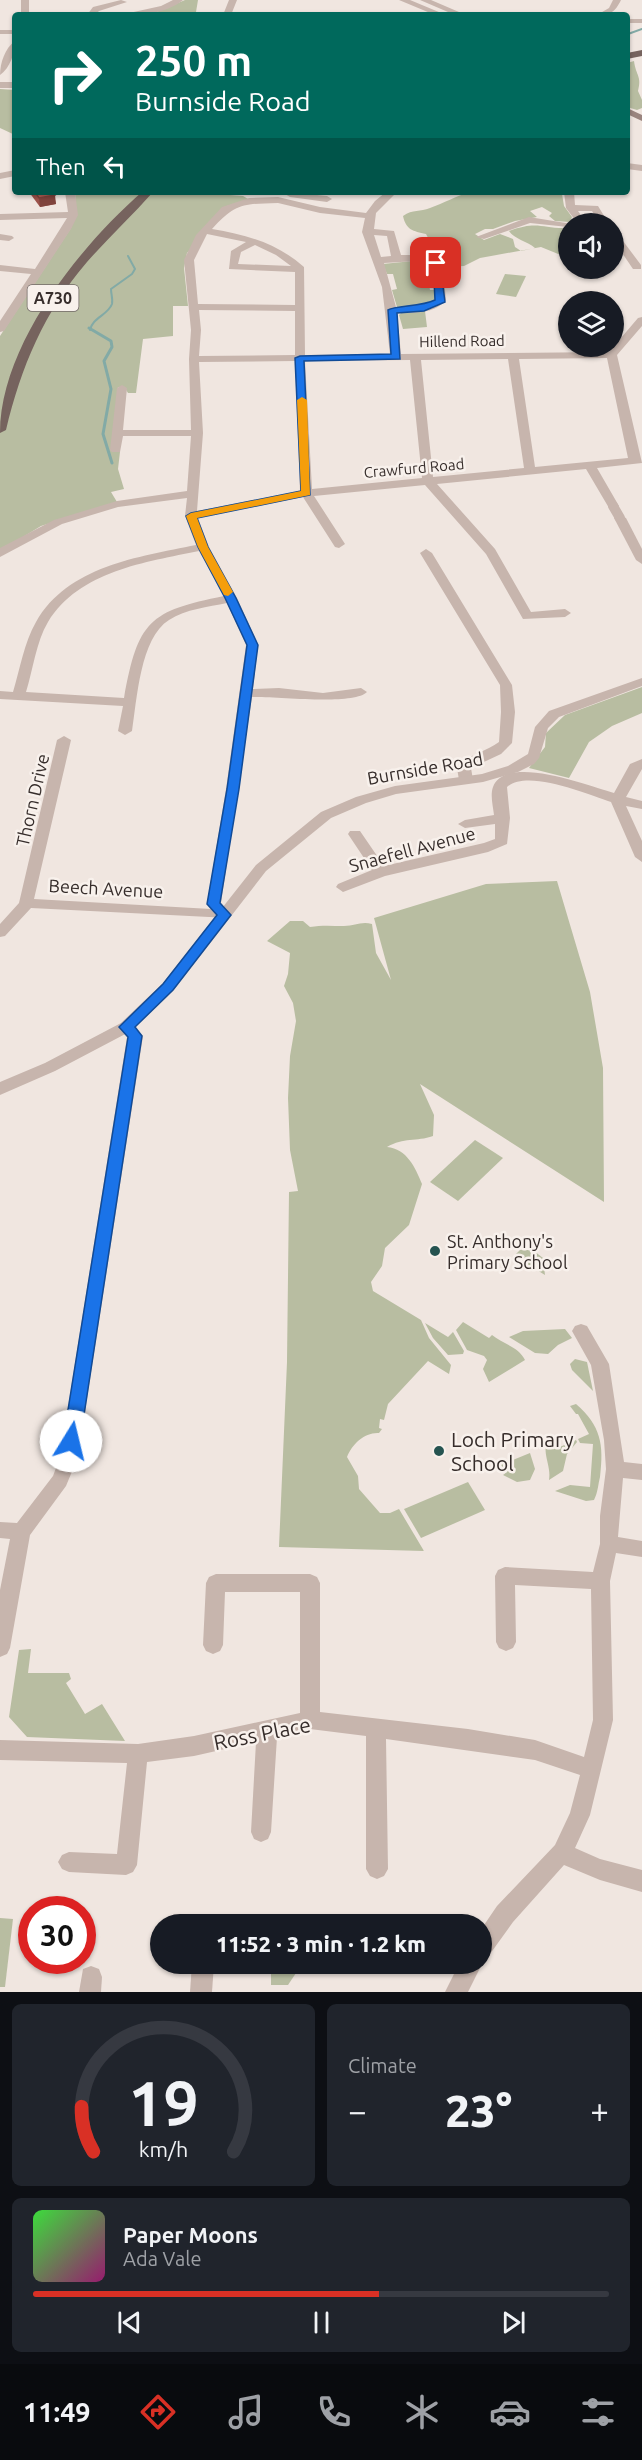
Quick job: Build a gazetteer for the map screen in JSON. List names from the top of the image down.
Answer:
{
  "streets": {
    "main road": ["A730"],
    "street": [
      "Hillend Road",
      "Crawfurd Road",
      "Burnside Road",
      "Thorn Drive",
      "Snaefell Avenue",
      "Beech Avenue",
      "Ross Place"
    ]
  },
  "crossings": [
    ["Burnside Road", "Beech Avenue"],
    ["Thorn Drive", "Beech Avenue"]
  ],
  "places": ["St. Anthony's Primary School", "Loch Primary School"],
  "page": {
    "turn": ["250 m", "Burnside Road"],
    "then": "Then",
    "limit": "30",
    "trip": "11:52 · 3 min · 1.2 km",
    "tile": "Climate",
    "heat": ["−", "23°", "+"],
    "song": ["Paper Moons", "Ada Vale"],
    "tabs": "11:49",
    "gauge": ["19", "km/h"]
  }
}
